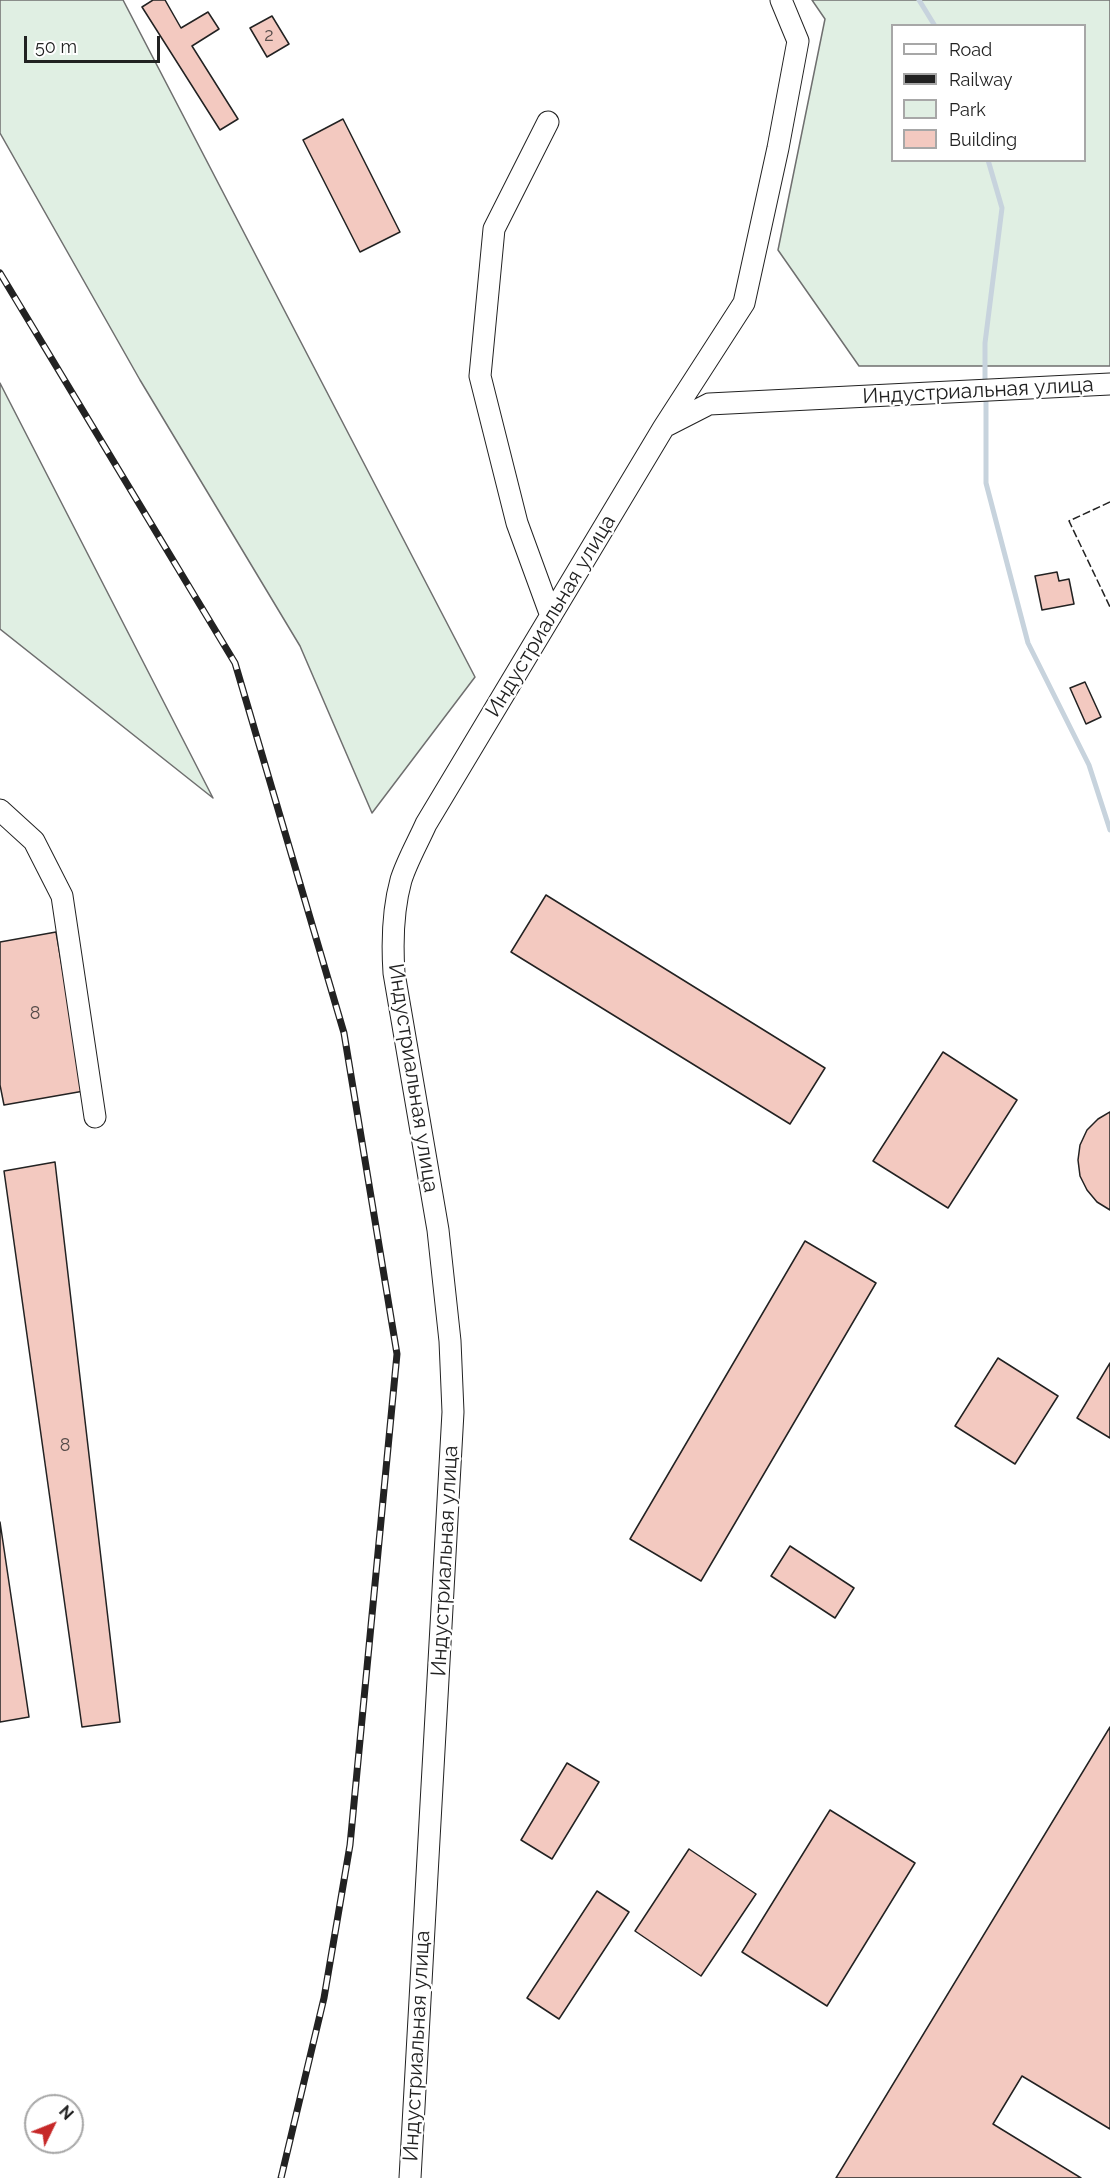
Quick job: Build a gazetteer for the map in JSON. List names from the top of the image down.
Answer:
{
  "streets": {
    "street": ["Индустриальная улица"]
  },
  "house_numbers": ["2", "8", "8"],
  "legend": [
    "Road",
    "Railway",
    "Park",
    "Building"
  ],
  "scale_bar": "50 m",
  "north": "top right"
}
